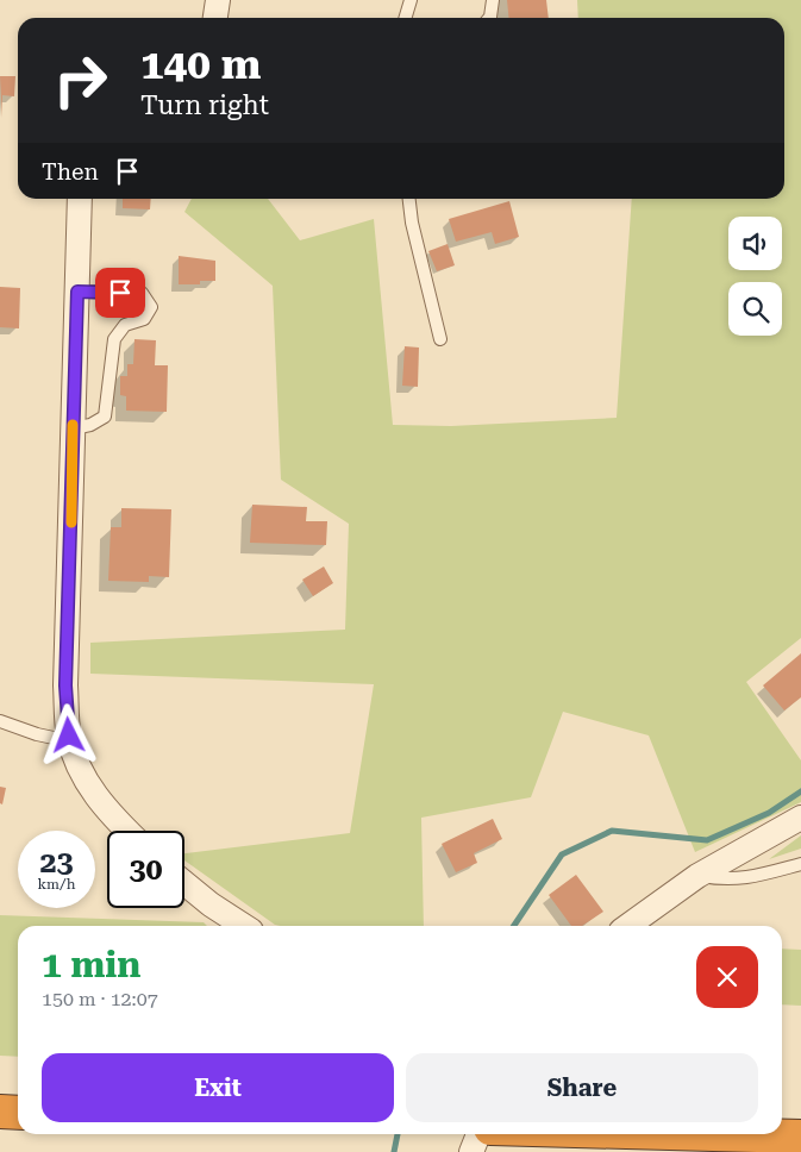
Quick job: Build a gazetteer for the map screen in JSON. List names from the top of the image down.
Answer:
{
  "page": {
    "turn": ["140 m", "Turn right"],
    "then": "Then",
    "speed": "23 km/h",
    "limit": "30",
    "heading": ["1 min", "150 m · 12:07"],
    "buttons": ["Exit", "Share"]
  }
}
